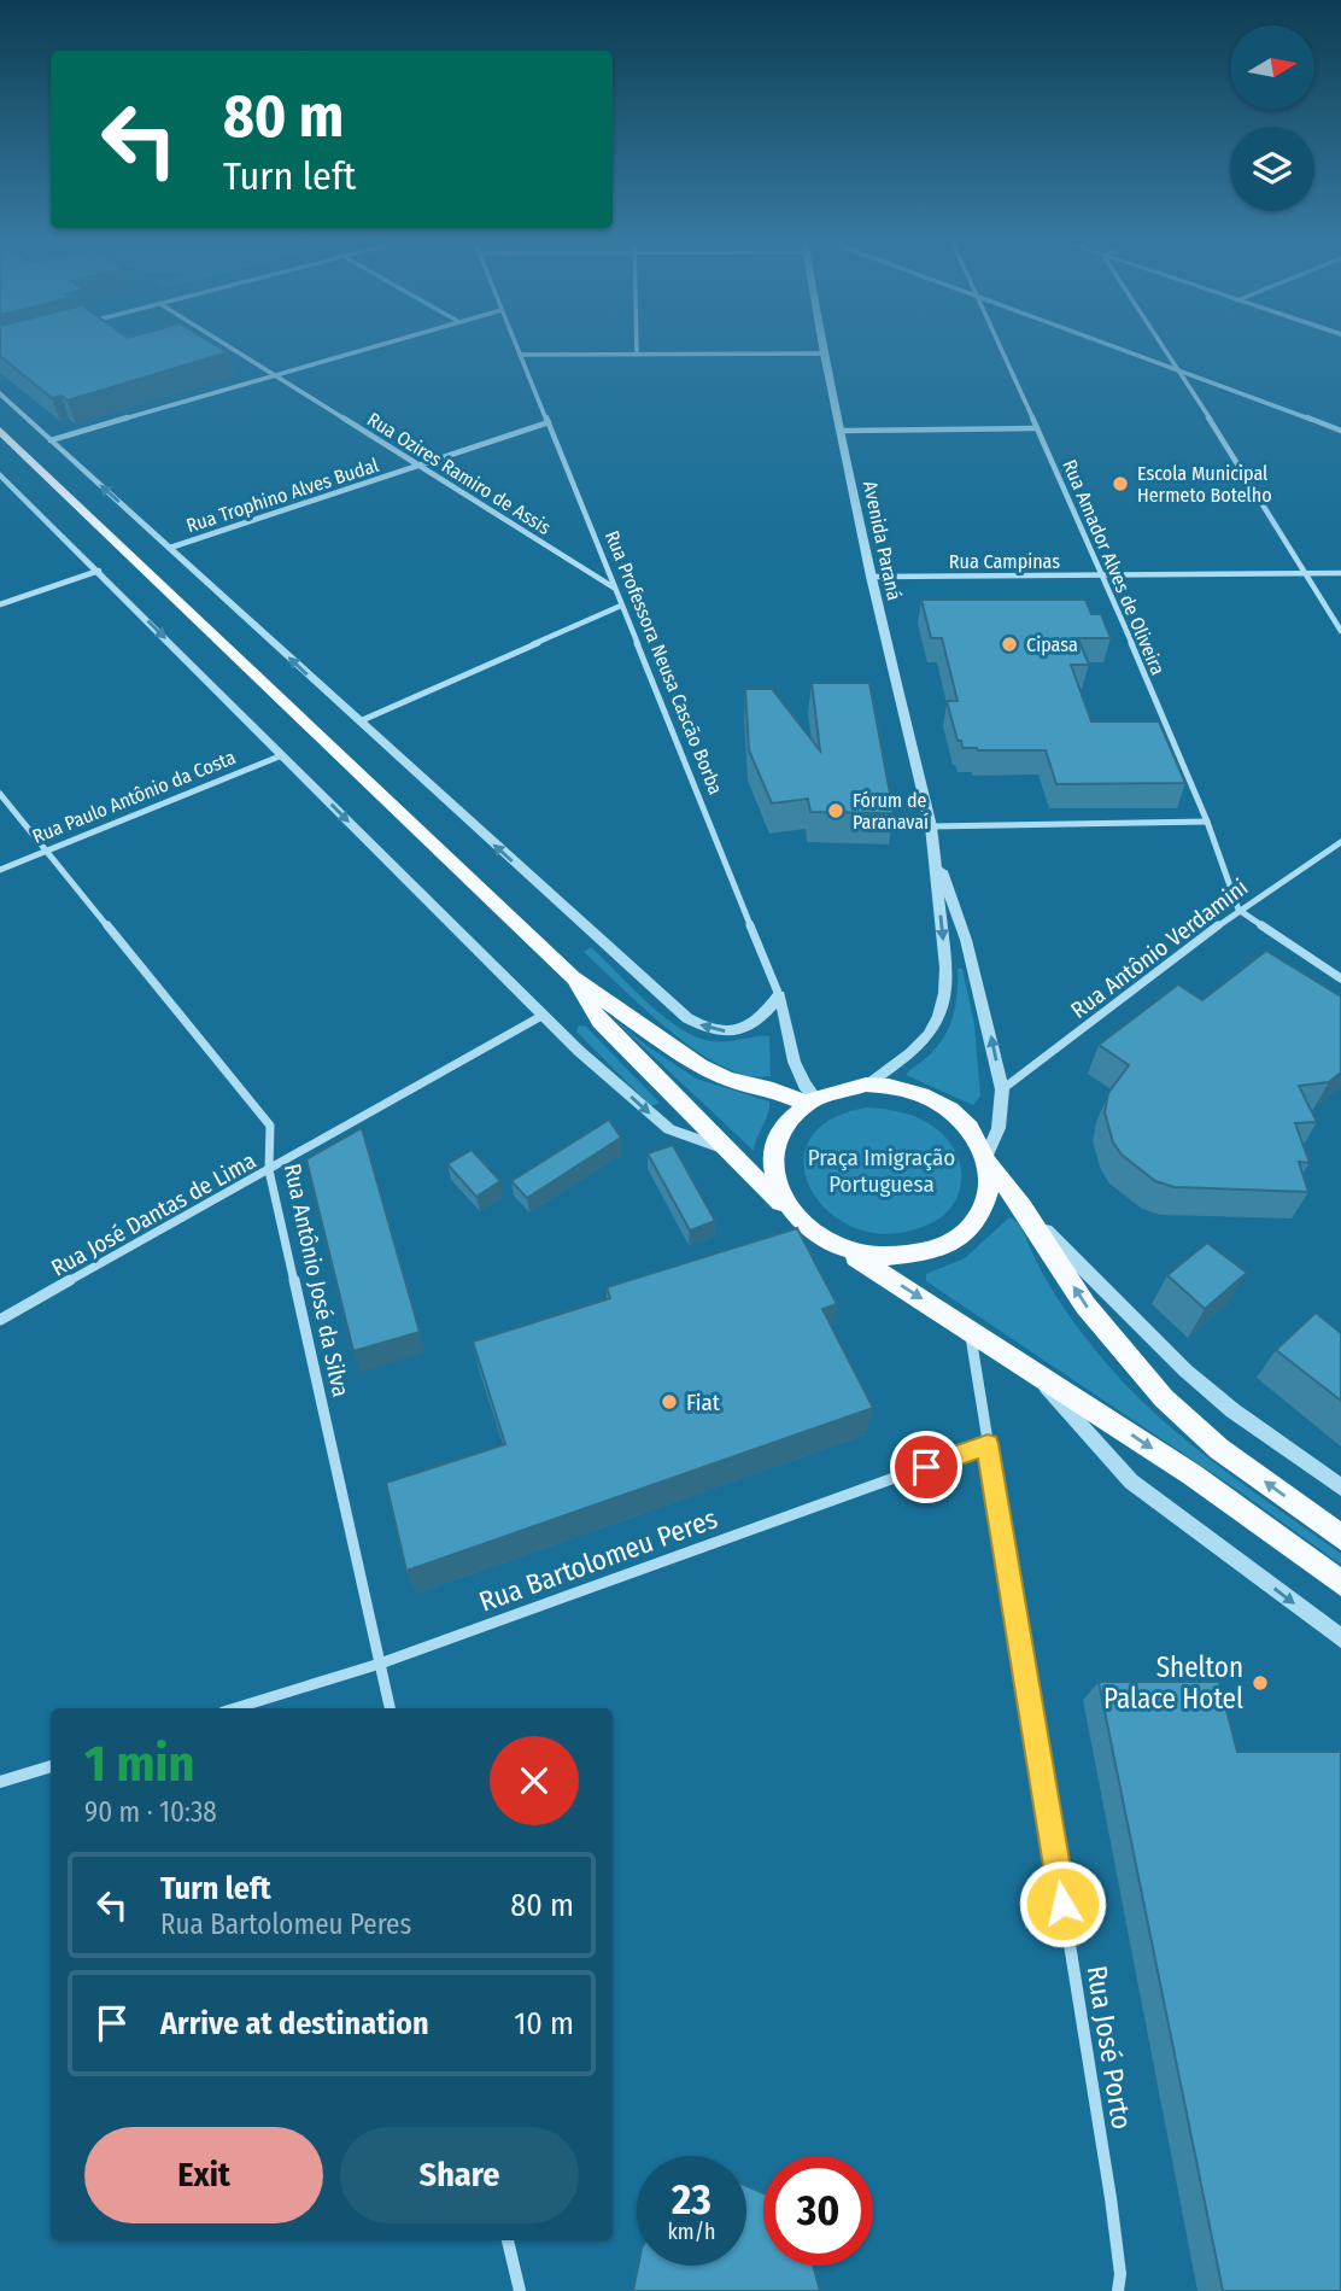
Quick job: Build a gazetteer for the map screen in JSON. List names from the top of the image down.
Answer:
{
  "streets": {
    "street": [
      "Rua Ozires Ramiro de Assis",
      "Rua Trophino Alves Budal",
      "Avenida Paraná",
      "Rua Campinas",
      "Rua Amador Alves de Oliveira",
      "Rua Professora Neusa Cascão Borba",
      "Rua Paulo Antônio da Costa",
      "Rua Antônio Verdamini",
      "Rua José Dantas de Lima",
      "Rua Antônio José da Silva",
      "Rua Bartolomeu Peres",
      "Rua José Porto"
    ]
  },
  "crossings": [
    ["Rua Ozires Ramiro de Assis", "Rua Trophino Alves Budal"],
    ["Rua Ozires Ramiro de Assis", "Rua Professora Neusa Cascão Borba"],
    ["Rua Trophino Alves Budal", "Rua Professora Neusa Cascão Borba"],
    ["Avenida Paraná", "Rua Campinas"],
    ["Avenida Paraná", "Rua Professora Neusa Cascão Borba"],
    ["Avenida Paraná", "Rua Antônio Verdamini"],
    ["Rua Campinas", "Rua Amador Alves de Oliveira"],
    ["Rua Amador Alves de Oliveira", "Rua Antônio Verdamini"],
    ["Rua Paulo Antônio da Costa", "Rua Antônio José da Silva"],
    ["Rua José Dantas de Lima", "Rua Antônio José da Silva"],
    ["Rua Antônio José da Silva", "Rua Bartolomeu Peres"],
    ["Rua Bartolomeu Peres", "Rua José Porto"]
  ],
  "parks": ["Praça Imigração Portuguesa"],
  "places": [
    "Escola Municipal Hermeto Botelho",
    "Cipasa",
    "Fórum de Paranavaí",
    "Fiat",
    "Shelton Palace Hotel"
  ],
  "north": "right",
  "page": {
    "turn": ["80 m", "Turn left"],
    "heading": ["1 min", "90 m · 10:38"],
    "list": [
      {
        "name": "Turn left",
        "note": "Rua Bartolomeu Peres",
        "value": "80 m"
      },
      {
        "name": "Arrive at destination",
        "value": "10 m"
      }
    ],
    "buttons": ["Exit", "Share"],
    "speed": "23 km/h",
    "limit": "30"
  }
}
